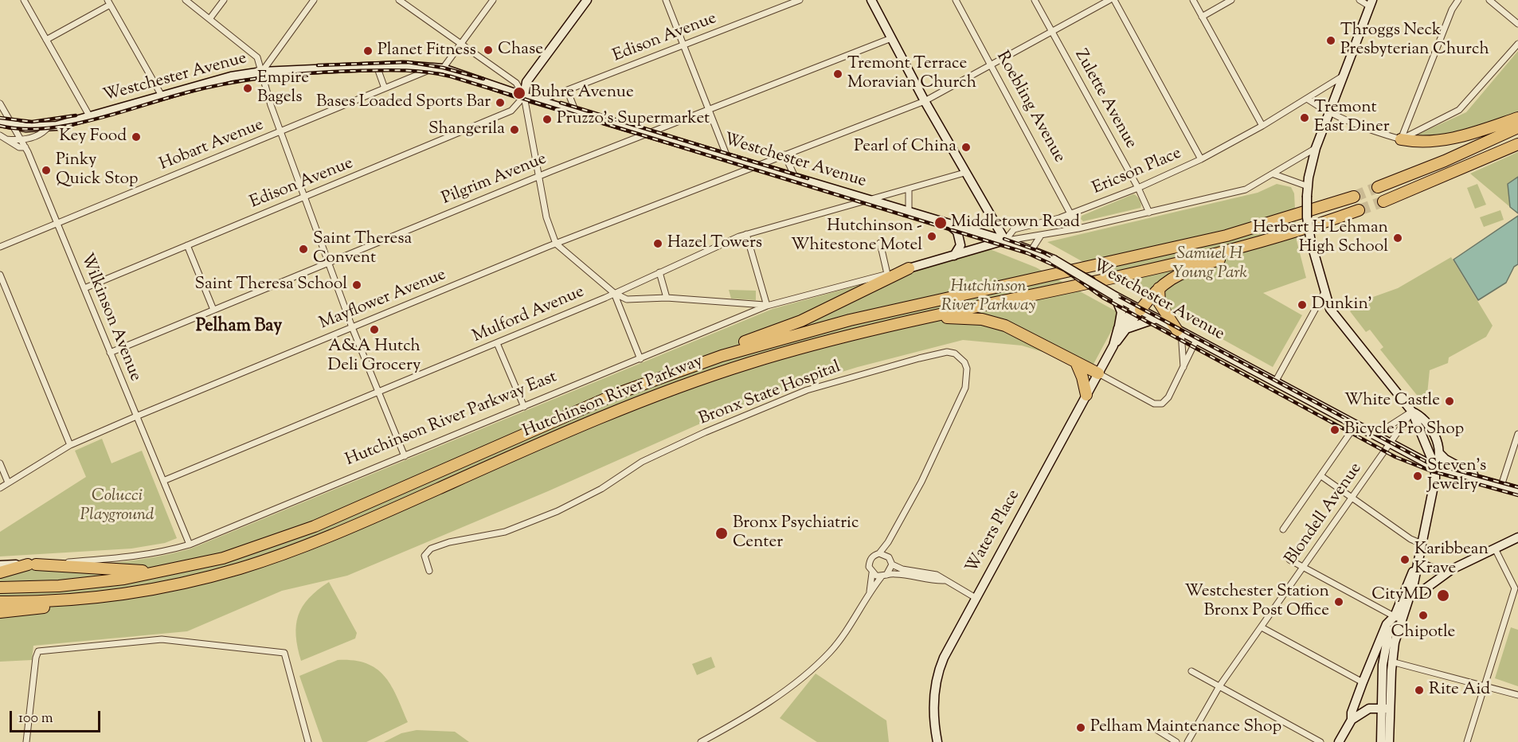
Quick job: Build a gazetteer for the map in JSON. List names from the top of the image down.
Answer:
{
  "streets": {
    "highway": ["Hutchinson River Parkway"],
    "main road": ["Westchester Avenue", "Hutchinson River Parkway East", "Waters Place"],
    "street": [
      "Edison Avenue",
      "Zulette Avenue",
      "Roebling Avenue",
      "Hobart Avenue",
      "Ericson Place",
      "Pilgrim Avenue",
      "Mayflower Avenue",
      "Mulford Avenue",
      "Wilkinson Avenue",
      "Bronx State Hospital",
      "Blondell Avenue"
    ]
  },
  "crossings": [
    ["Edison Avenue", "Westchester Avenue"],
    ["Edison Avenue", "Wilkinson Avenue"],
    ["Westchester Avenue", "Hobart Avenue"],
    ["Westchester Avenue", "Ericson Place"],
    ["Westchester Avenue", "Pilgrim Avenue"],
    ["Westchester Avenue", "Mayflower Avenue"],
    ["Westchester Avenue", "Mulford Avenue"],
    ["Westchester Avenue", "Wilkinson Avenue"],
    ["Westchester Avenue", "Blondell Avenue"],
    ["Westchester Avenue", "Waters Place"],
    ["Zulette Avenue", "Ericson Place"],
    ["Zulette Avenue", "Mayflower Avenue"],
    ["Roebling Avenue", "Ericson Place"],
    ["Roebling Avenue", "Mayflower Avenue"],
    ["Hobart Avenue", "Wilkinson Avenue"],
    ["Pilgrim Avenue", "Wilkinson Avenue"],
    ["Mayflower Avenue", "Wilkinson Avenue"],
    ["Mulford Avenue", "Wilkinson Avenue"],
    ["Wilkinson Avenue", "Hutchinson River Parkway East"]
  ],
  "districts": ["Pelham Bay"],
  "parks": ["Samuel H Young Park", "Hutchinson River Parkway", "Colucci Playground"],
  "places": [
    "Throggs Neck Presbyterian Church",
    "Chase",
    "Planet Fitness",
    "Tremont Terrace Moravian Church",
    "Empire Bagels",
    "Buhre Avenue",
    "Bases Loaded Sports Bar",
    "Tremont East Diner",
    "Pruzzo's Supermarket",
    "Shangerila",
    "Key Food",
    "Pearl of China",
    "Pinky Quick Stop",
    "Middletown Road",
    "Hutchinson - Whitestone Motel",
    "Herbert H Lehman High School",
    "Hazel Towers",
    "Saint Theresa Convent",
    "Saint Theresa School",
    "Dunkin'",
    "A&A Hutch Deli Grocery",
    "White Castle",
    "Bicycle Pro Shop",
    "Steven's Jewelry",
    "Bronx Psychiatric Center",
    "Karibbean Krave",
    "CityMD",
    "Westchester Station Bronx Post Office",
    "Chipotle",
    "Rite Aid",
    "Pelham Maintenance Shop"
  ],
  "scale_bar": "100 m"
}
